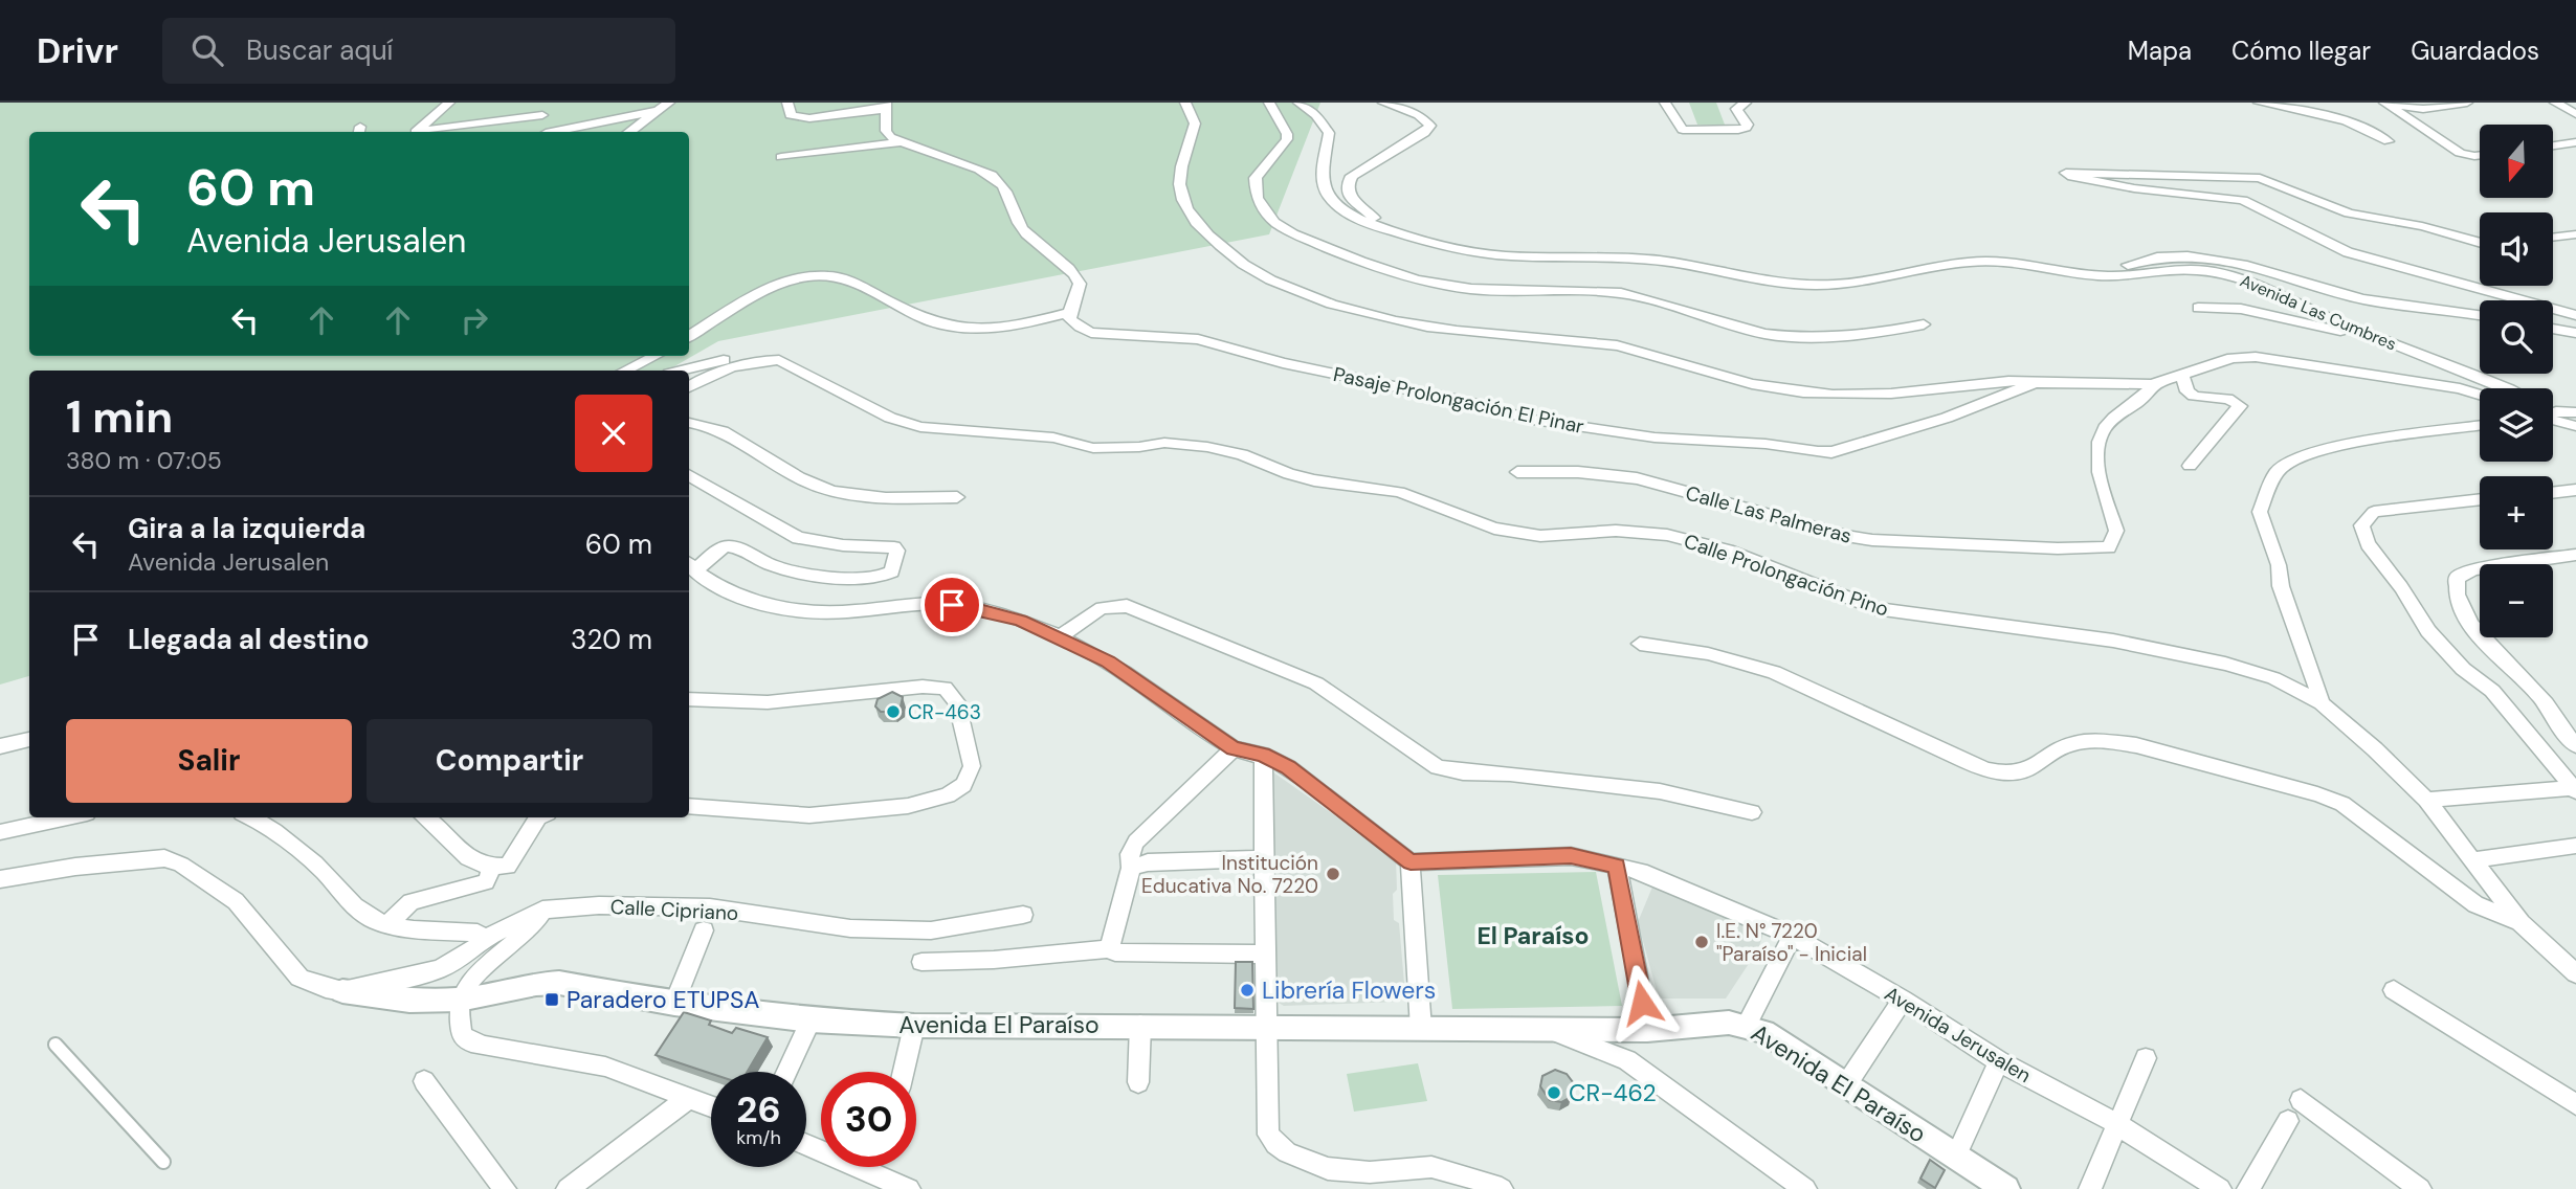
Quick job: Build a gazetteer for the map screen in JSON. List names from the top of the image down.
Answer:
{
  "streets": {
    "street": [
      "Avenida Las Cumbres",
      "Pasaje Prolongación El Pinar",
      "Calle Las Palmeras",
      "Calle Prolongación Pino",
      "Calle Cipriano",
      "Avenida El Paraíso",
      "Avenida Jerusalen"
    ]
  },
  "crossings": [
    ["Calle Cipriano", "Avenida El Paraíso"]
  ],
  "districts": ["El Paraíso"],
  "places": {
    "other": [
      "CR-463",
      "Institución Educativa No. 7220",
      "I.E. N° 7220 \"Paraíso\" - Inicial",
      "Librería Flowers",
      "CR-462"
    ],
    "transit": ["Paradero ETUPSA"]
  },
  "north": "bottom",
  "page": {
    "header": "Drivr",
    "search": "Buscar aquí",
    "nav": ["Mapa", "Cómo llegar", "Guardados"],
    "map_buttons": ["+", "−"],
    "turn": ["60 m", "Avenida Jerusalen"],
    "heading": ["1 min", "380 m · 07:05"],
    "list": [
      {
        "name": "Gira a la izquierda",
        "note": "Avenida Jerusalen",
        "value": "60 m"
      },
      {
        "name": "Llegada al destino",
        "value": "320 m"
      }
    ],
    "buttons": ["Salir", "Compartir"],
    "speed": "26 km/h",
    "limit": "30"
  }
}
